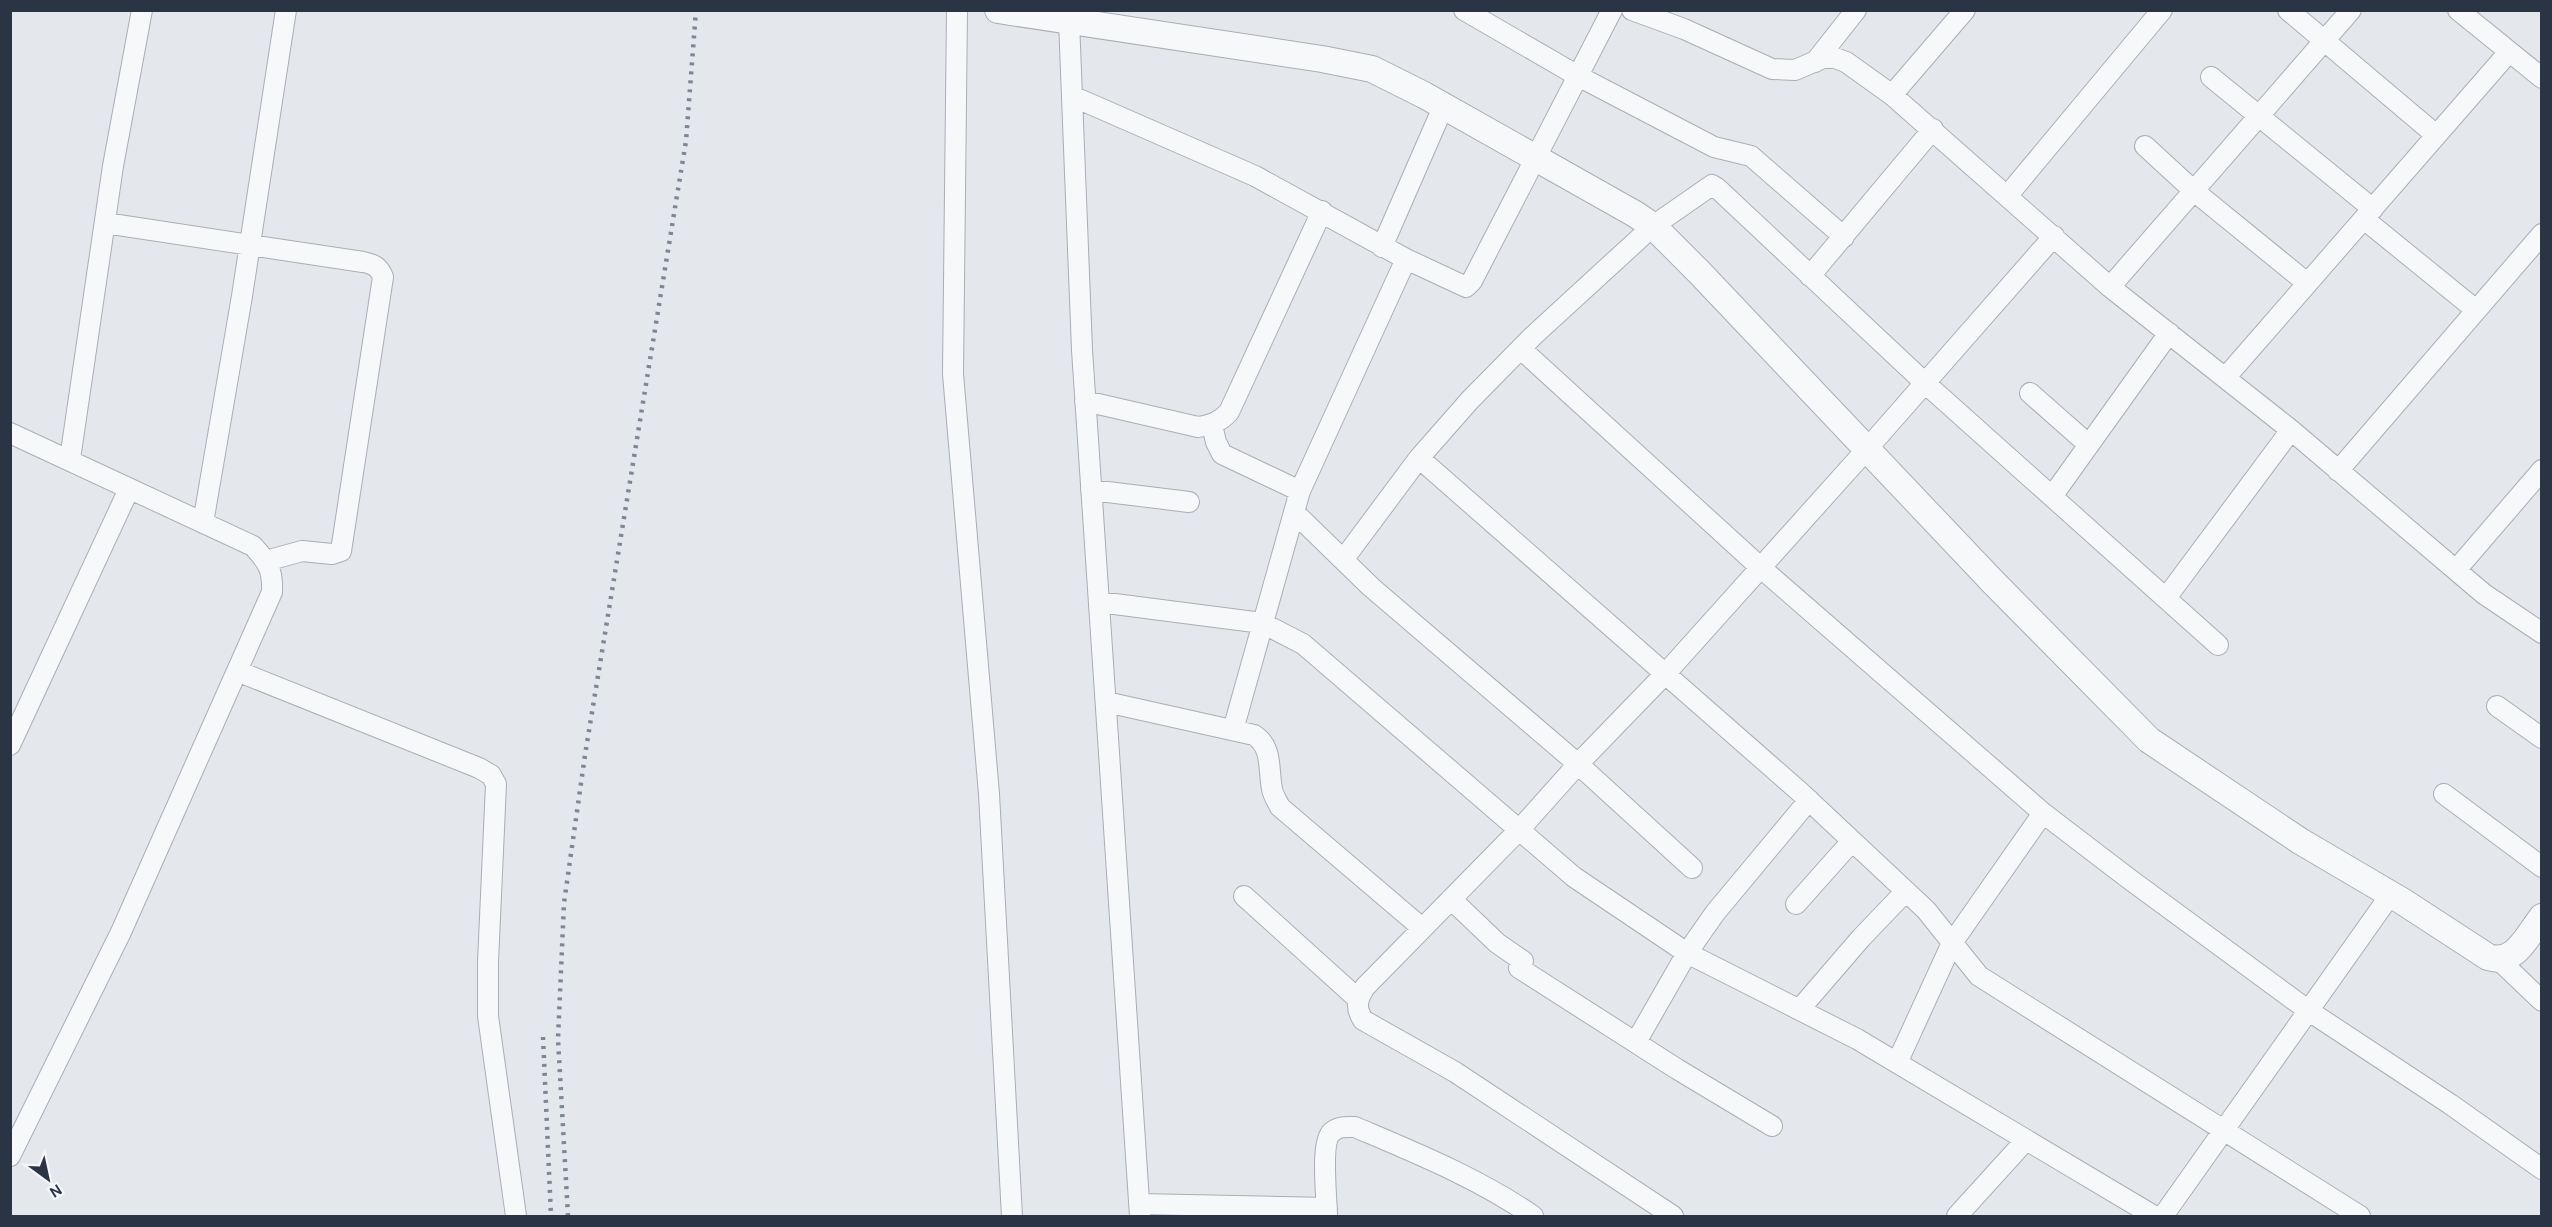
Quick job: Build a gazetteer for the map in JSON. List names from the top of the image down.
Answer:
{
  "north": "bottom right"
}
